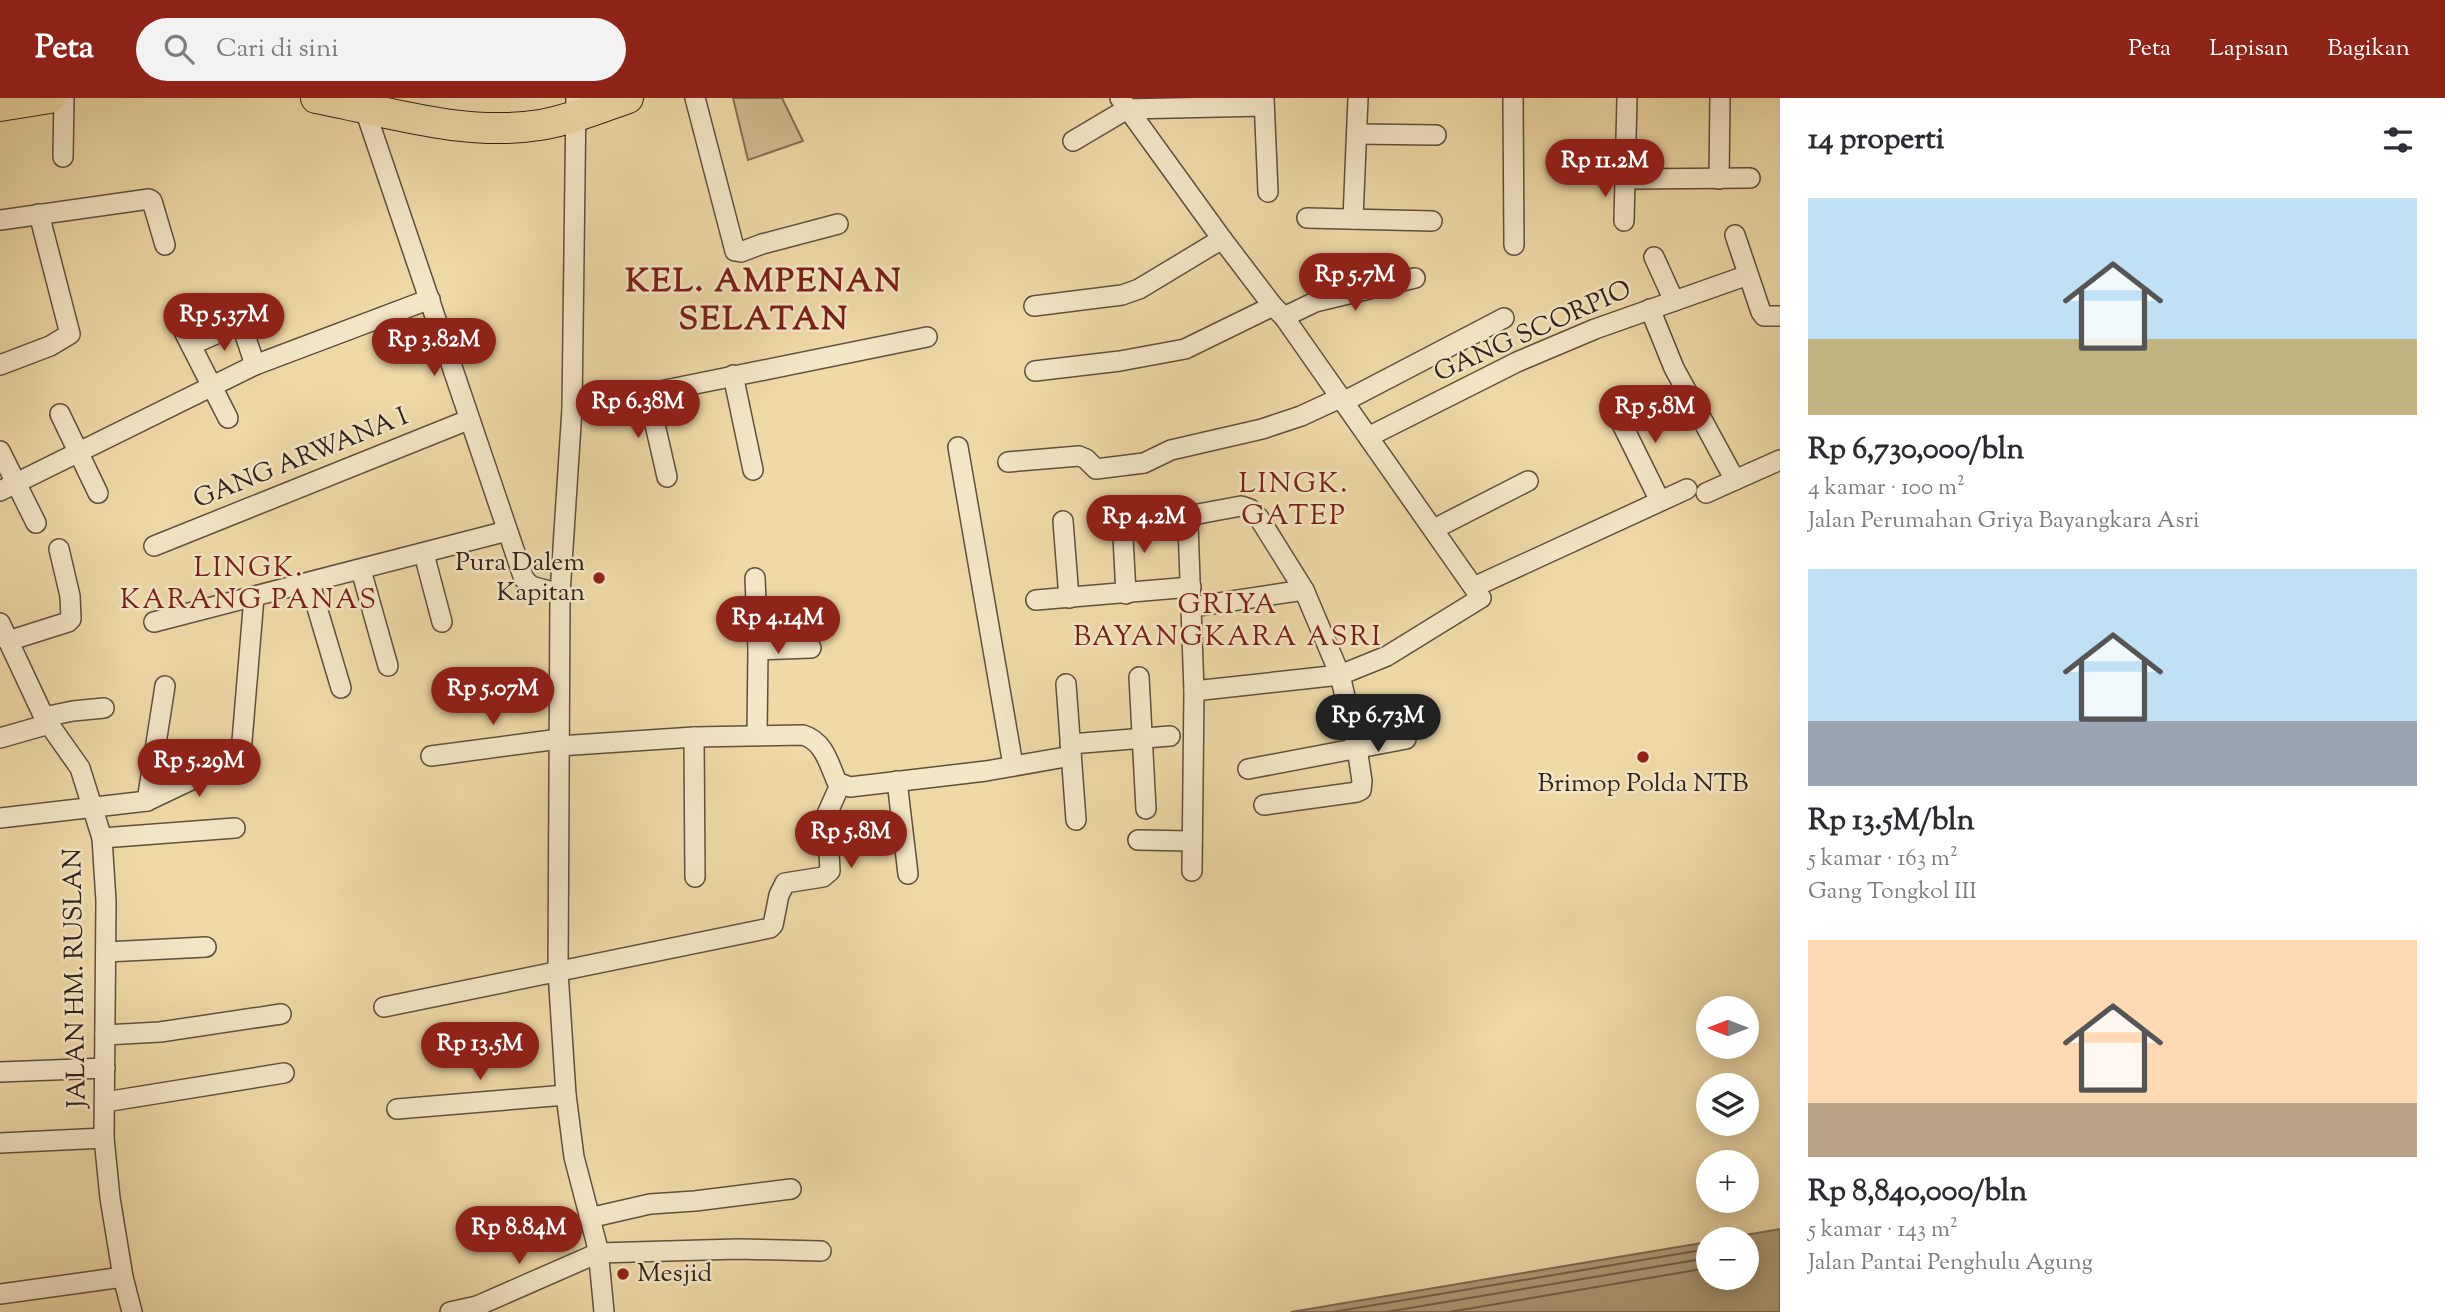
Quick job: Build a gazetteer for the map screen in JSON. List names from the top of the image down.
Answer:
{
  "streets": {
    "street": ["GANG SCORPIO", "GANG ARWANA I", "JALAN HM. RUSLAN"]
  },
  "districts": [
    "KEL. AMPENAN SELATAN",
    "LINGK. GATEP",
    "LINGK. KARANG PANAS",
    "GRIYA BAYANGKARA ASRI"
  ],
  "places": ["Pura Dalem Kapitan", "Brimop Polda NTB", "Mesjid"],
  "north": "left",
  "page": {
    "header": "Peta",
    "search": "Cari di sini",
    "nav": ["Peta", "Lapisan", "Bagikan"],
    "heading": "14 properti",
    "price": [
      "Rp 11.2M",
      "Rp 5.7M",
      "Rp 5.37M",
      "Rp 3.82M",
      "Rp 6.38M",
      "Rp 5.8M",
      "Rp 4.2M",
      "Rp 4.14M",
      "Rp 5.07M",
      "Rp 6.73M",
      "Rp 5.29M",
      "Rp 5.8M",
      "Rp 13.5M",
      "Rp 8.84M"
    ],
    "list": [
      {
        "name": "Rp 6,730,000/bln",
        "note": "4 kamar · 100 m² · Jalan Perumahan Griya Bayangkara Asri"
      },
      {
        "name": "Rp 13.5M/bln",
        "note": "5 kamar · 163 m² · Gang Tongkol III"
      },
      {
        "name": "Rp 8,840,000/bln",
        "note": "5 kamar · 143 m² · Jalan Pantai Penghulu Agung"
      }
    ],
    "map_buttons": ["+", "−"]
  }
}
